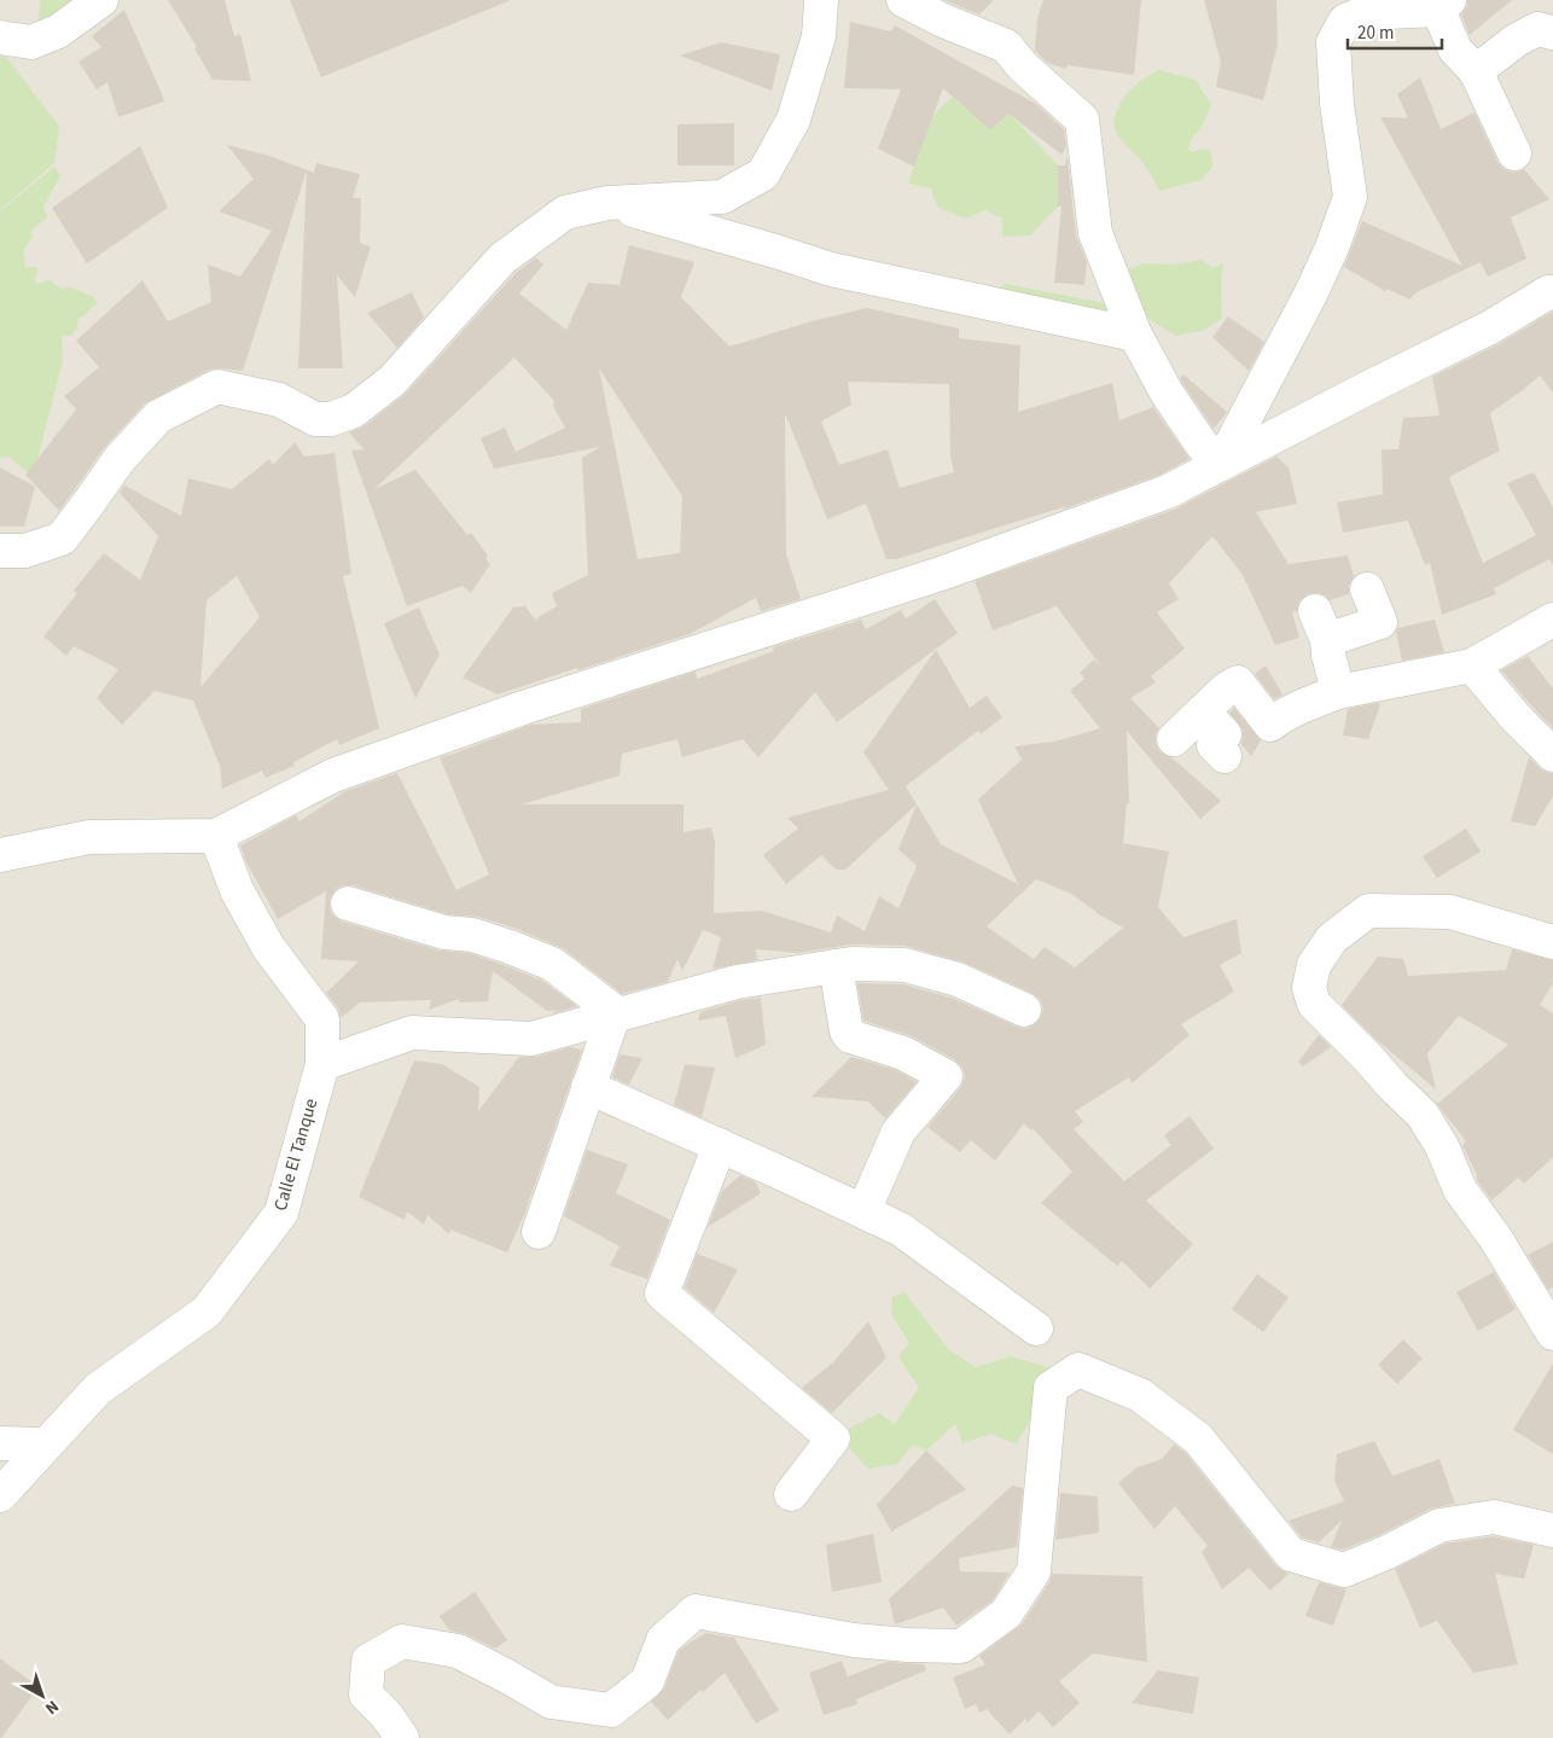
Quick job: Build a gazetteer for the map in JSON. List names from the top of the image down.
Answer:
{
  "streets": {
    "street": ["Calle El Tanque"]
  },
  "scale_bar": "20 m",
  "north": "bottom right"
}
